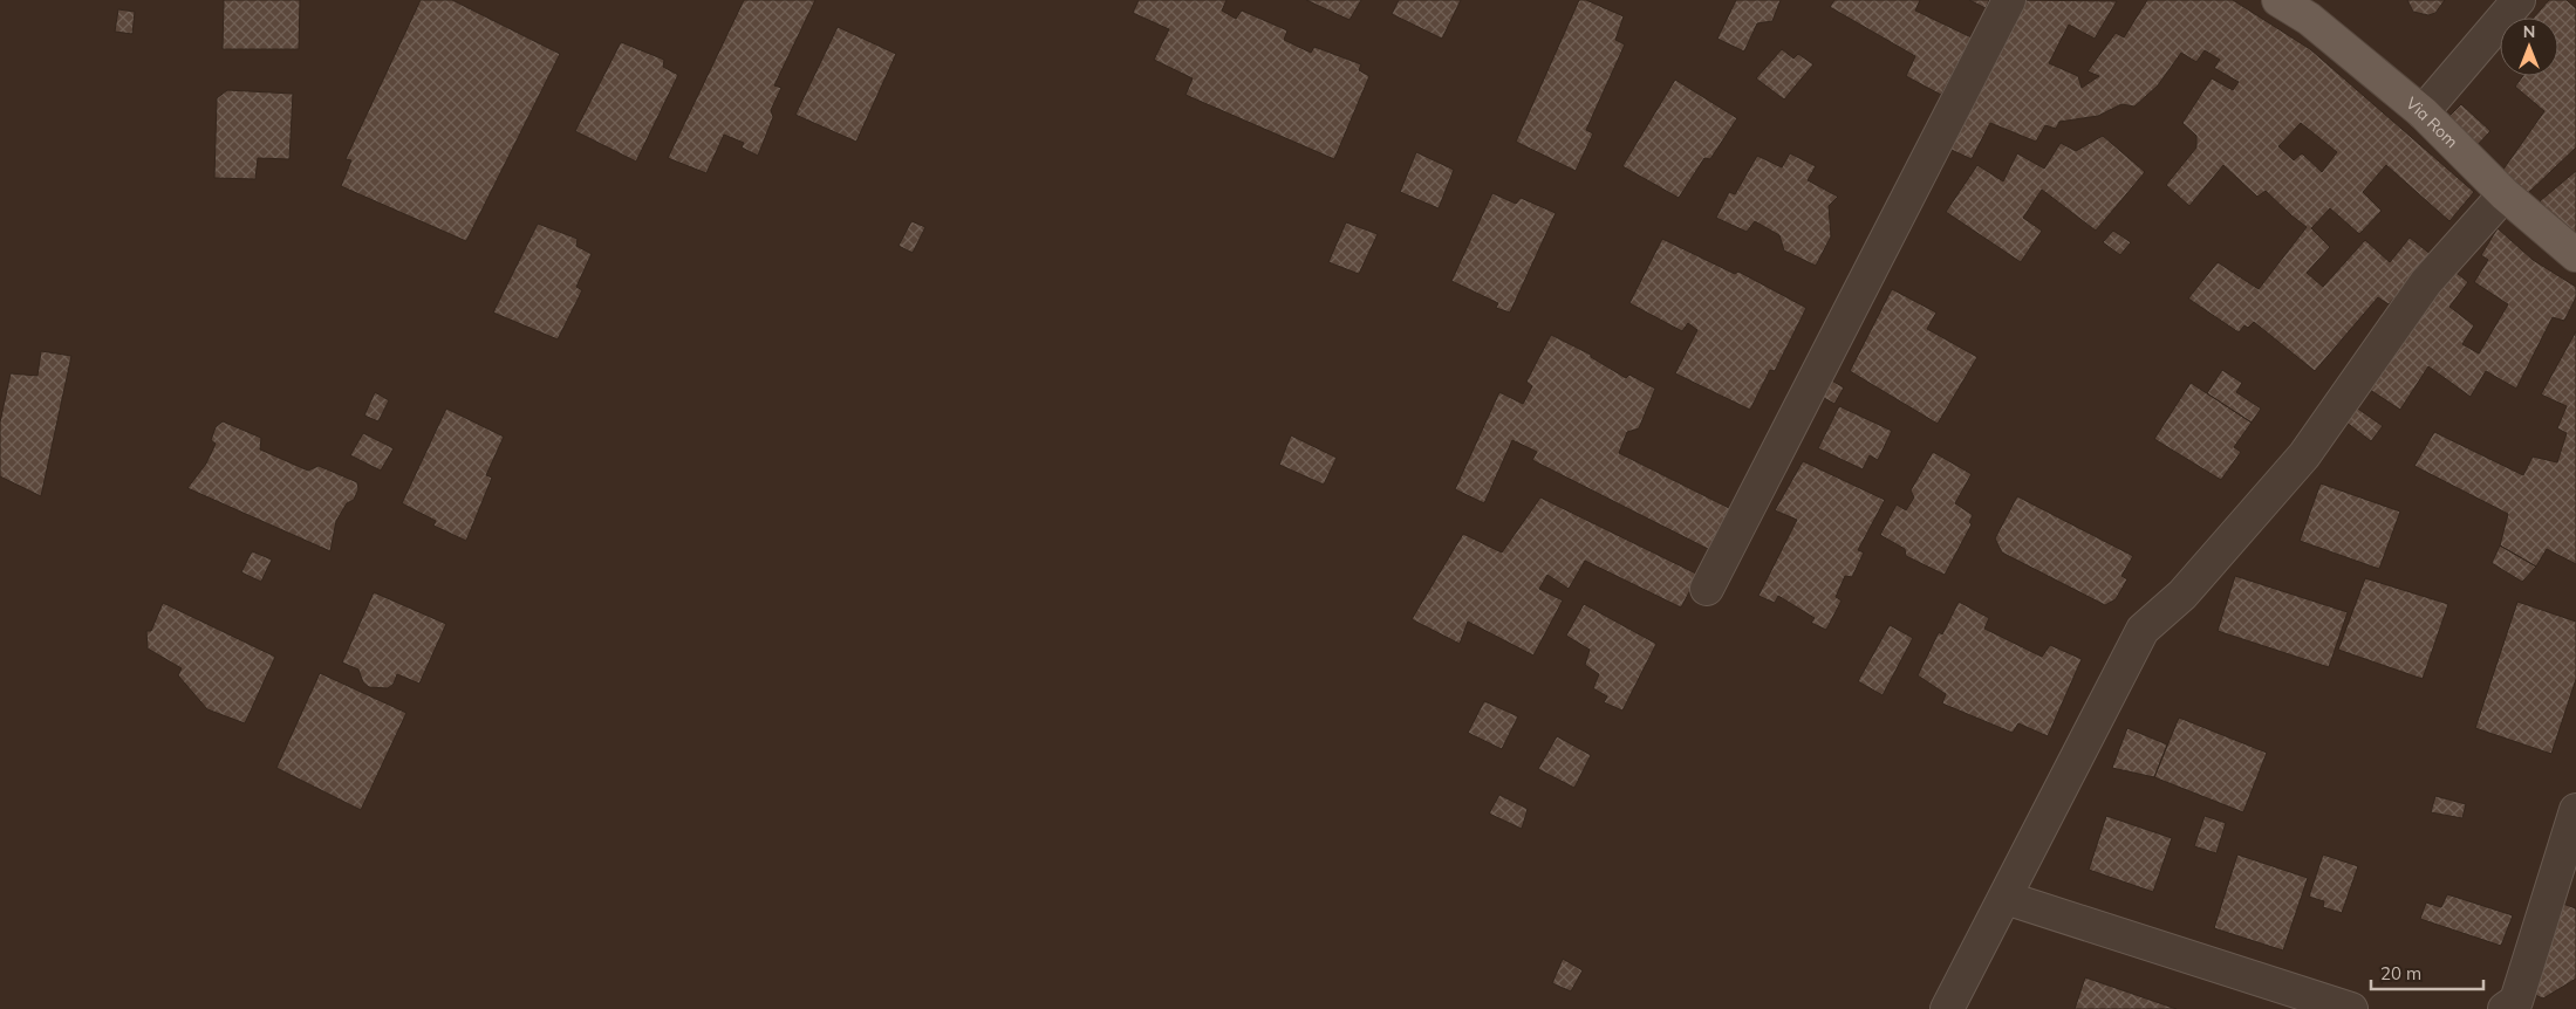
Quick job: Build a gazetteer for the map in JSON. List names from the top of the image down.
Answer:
{
  "streets": {
    "main road": ["Via Rom"]
  },
  "scale_bar": "20 m",
  "north": "top"
}
